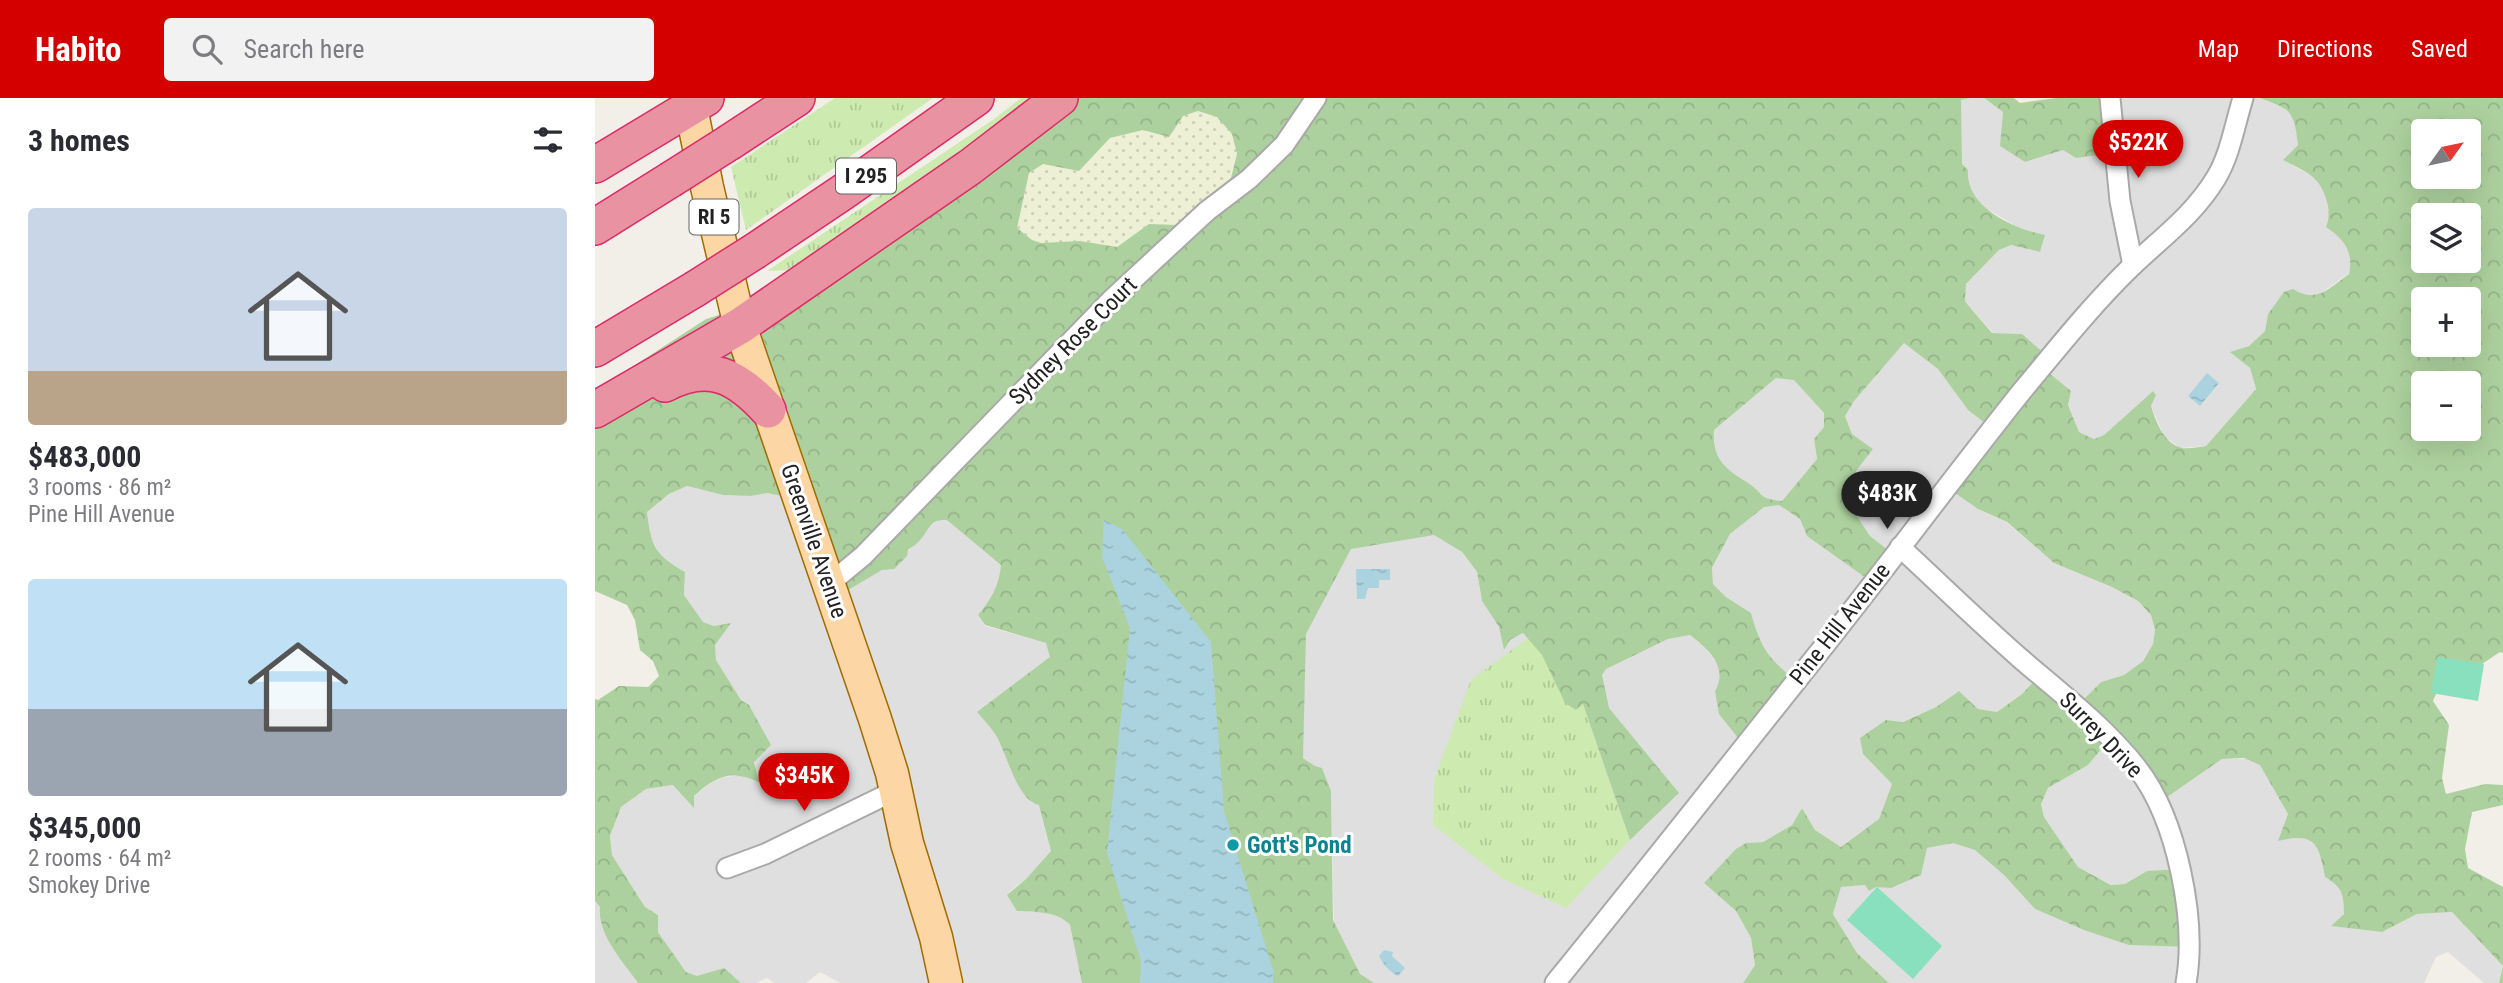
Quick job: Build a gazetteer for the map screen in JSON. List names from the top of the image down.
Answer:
{
  "streets": {
    "highway": ["I 295"],
    "main road": ["RI 5", "Greenville Avenue"],
    "street": ["Sydney Rose Court", "Pine Hill Avenue", "Surrey Drive"]
  },
  "crossings": [
    ["Sydney Rose Court", "Greenville Avenue"],
    ["Pine Hill Avenue", "Surrey Drive"]
  ],
  "places": ["Gott's Pond"],
  "north": "top right",
  "page": {
    "header": "Habito",
    "search": "Search here",
    "nav": ["Map", "Directions", "Saved"],
    "heading": "3 homes",
    "map_buttons": ["+", "−"],
    "price": ["$522K", "$483K", "$345K"],
    "list": [
      {
        "name": "$483,000",
        "note": "3 rooms · 86 m² · Pine Hill Avenue"
      },
      {
        "name": "$345,000",
        "note": "2 rooms · 64 m² · Smokey Drive"
      }
    ]
  }
}
